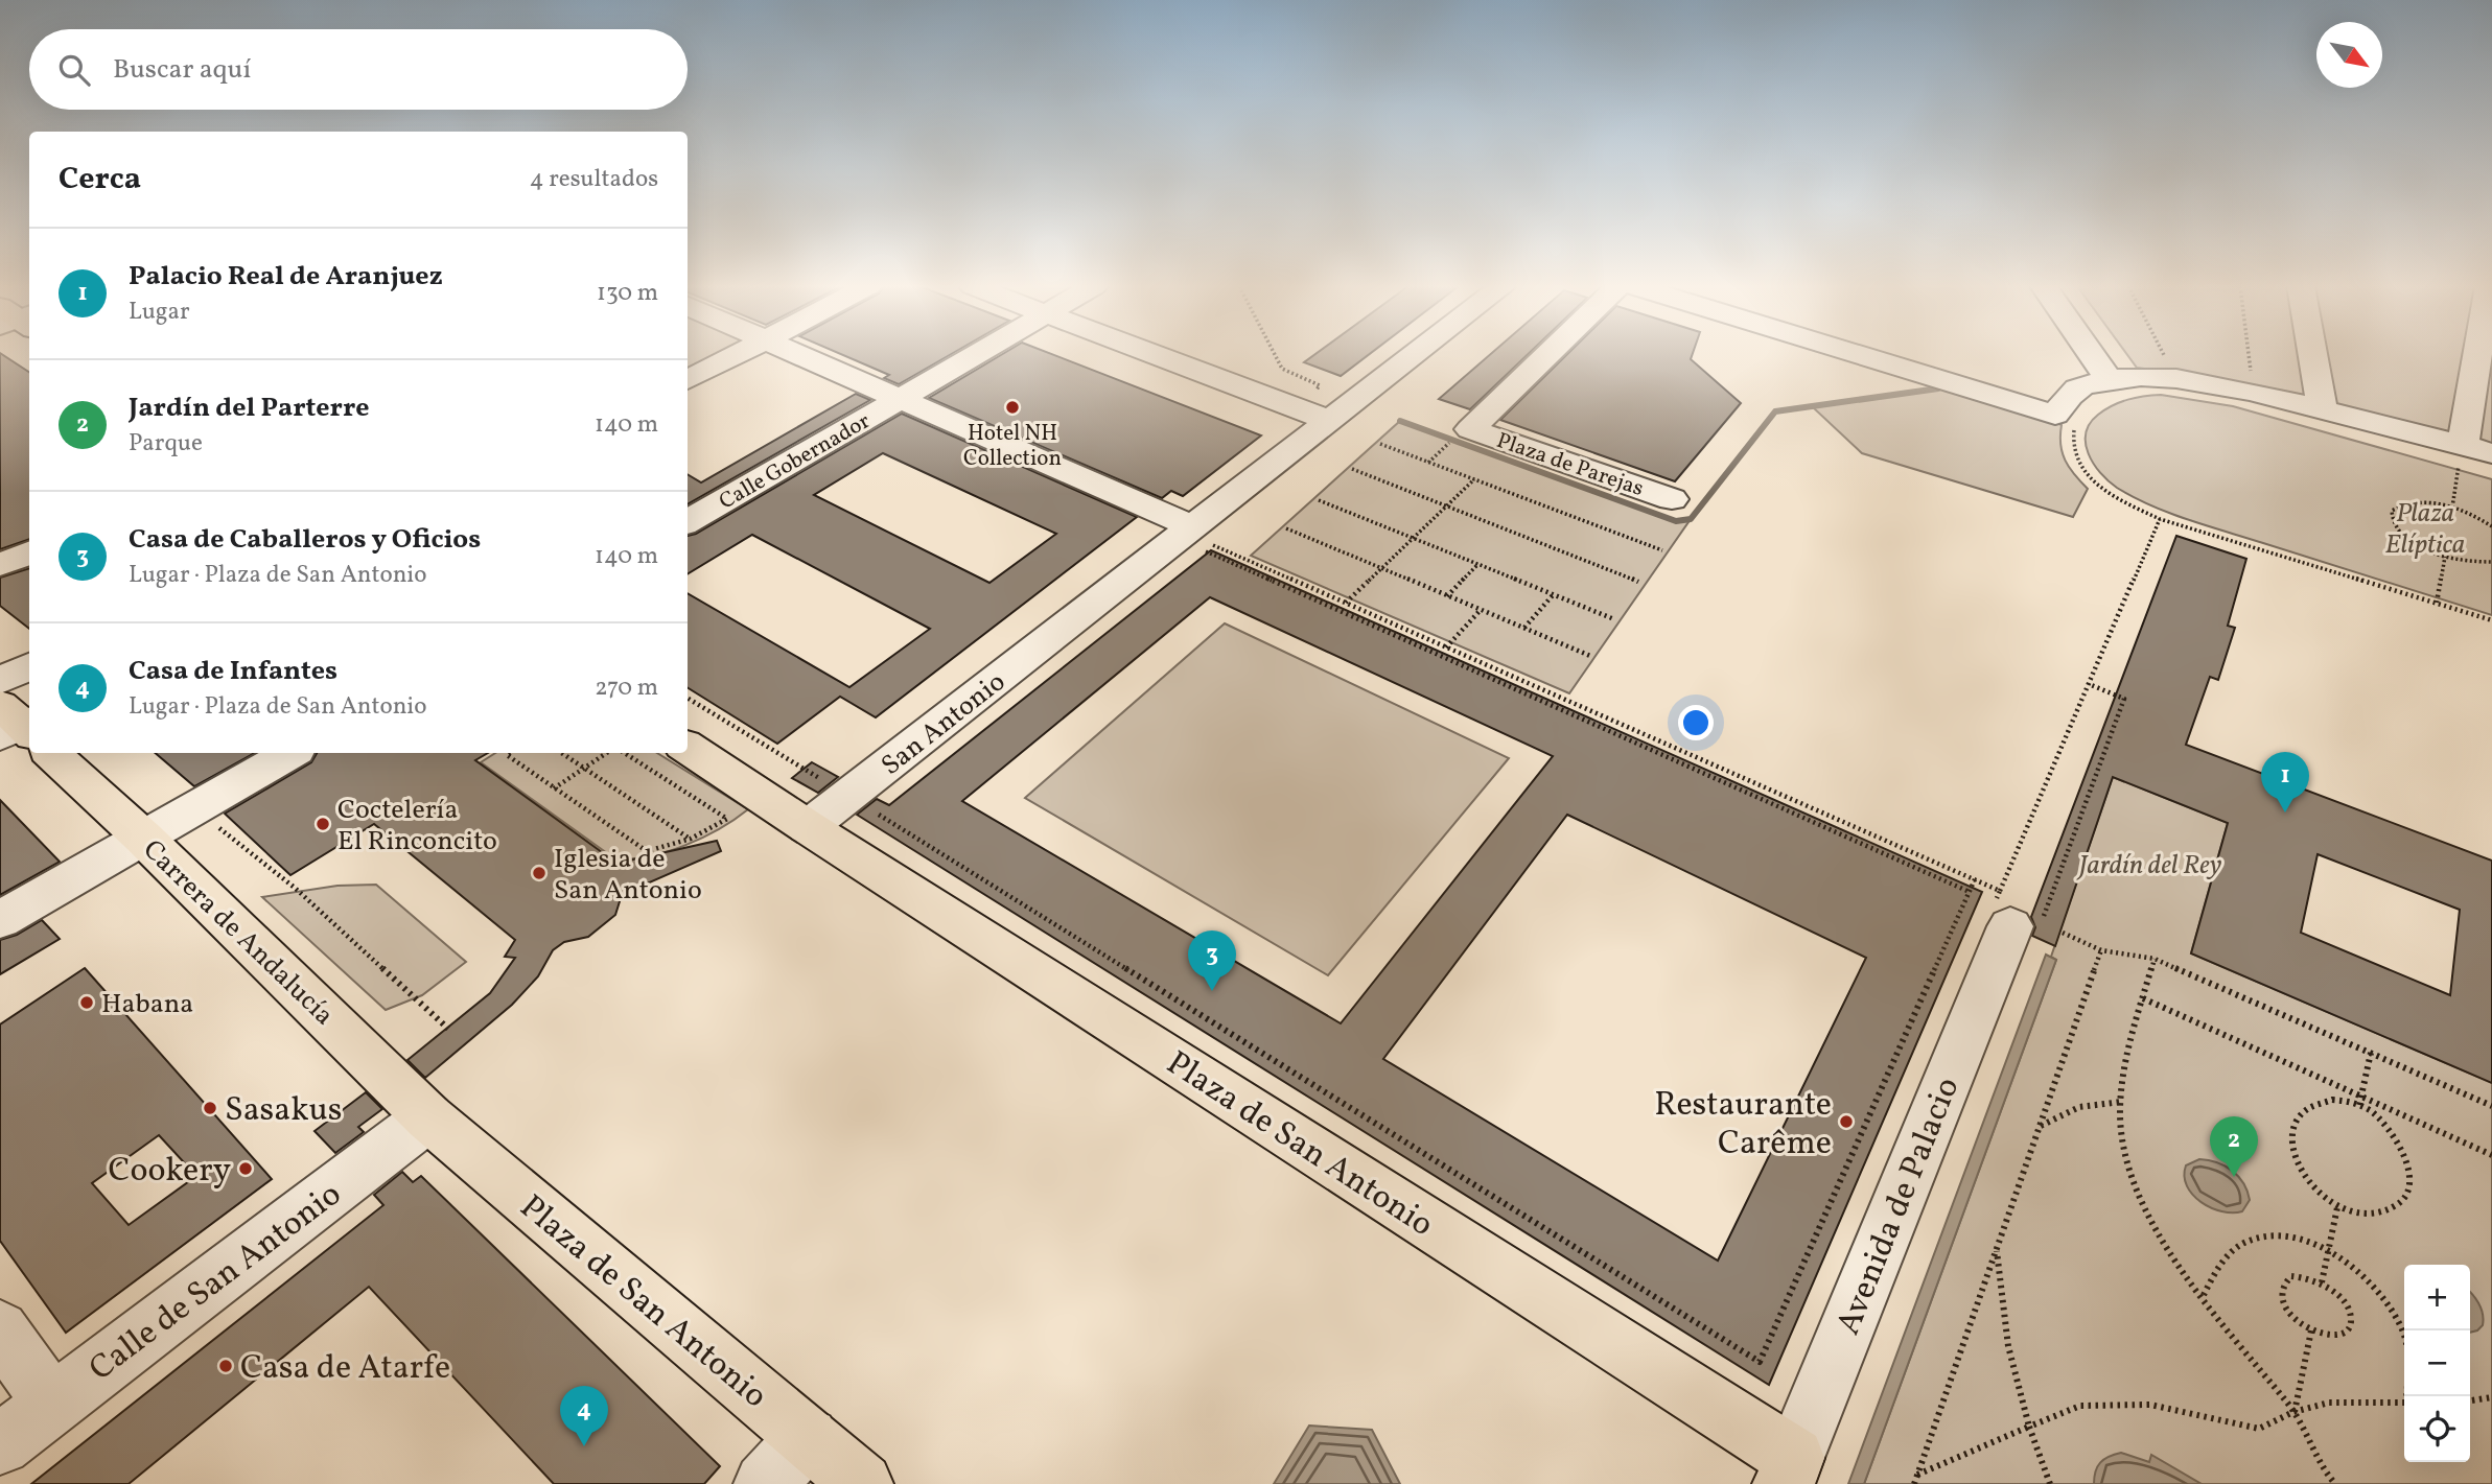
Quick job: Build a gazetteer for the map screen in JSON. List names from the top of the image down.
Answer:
{
  "streets": {
    "main road": ["Carrera de Andalucía", "Plaza de San Antonio"],
    "street": [
      "Calle Gobernador",
      "Plaza de Parejas",
      "San Antonio",
      "Avenida de Palacio",
      "Calle de San Antonio"
    ]
  },
  "crossings": [
    ["San Antonio", "Plaza de San Antonio"],
    ["Carrera de Andalucía", "Plaza de San Antonio"],
    ["Carrera de Andalucía", "Calle de San Antonio"],
    ["Plaza de San Antonio", "Avenida de Palacio"],
    ["Plaza de San Antonio", "Calle de San Antonio"]
  ],
  "parks": ["Plaza Elíptica", "Jardín del Rey"],
  "places": [
    "Hotel NH Collection",
    "Coctelería El Rinconcito",
    "Iglesia de San Antonio",
    "Habana",
    "Sasakus",
    "Restaurante Carême",
    "Cookery",
    "Casa de Atarfe"
  ],
  "north": "bottom right",
  "page": {
    "search": "Buscar aquí",
    "heading": ["Cerca", "4 resultados"],
    "list": [
      {
        "mark": "1",
        "name": "Palacio Real de Aranjuez",
        "note": "Lugar",
        "value": "130 m"
      },
      {
        "mark": "2",
        "name": "Jardín del Parterre",
        "note": "Parque",
        "value": "140 m"
      },
      {
        "mark": "3",
        "name": "Casa de Caballeros y Oficios",
        "note": "Lugar · Plaza de San Antonio",
        "value": "140 m"
      },
      {
        "mark": "4",
        "name": "Casa de Infantes",
        "note": "Lugar · Plaza de San Antonio",
        "value": "270 m"
      }
    ],
    "pins": [
      "1",
      "3",
      "2",
      "4"
    ],
    "map_buttons": ["+", "−"]
  }
}
